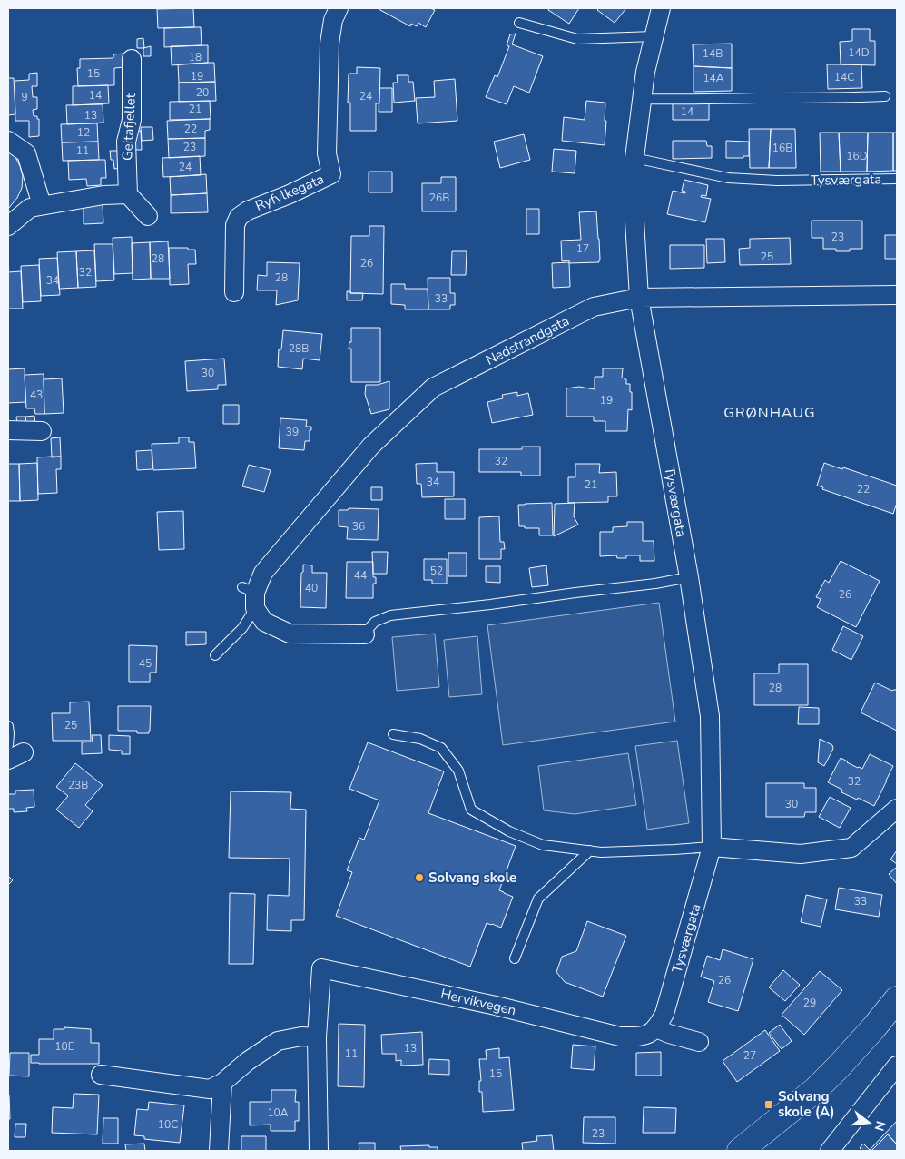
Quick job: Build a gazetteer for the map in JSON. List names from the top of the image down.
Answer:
{
  "streets": {
    "street": [
      "Geitafjellet",
      "Tysværgata",
      "Ryfylkegata",
      "Nedstrandgata",
      "Hervikvegen"
    ]
  },
  "crossings": [
    ["Tysværgata", "Nedstrandgata"],
    ["Tysværgata", "Hervikvegen"]
  ],
  "districts": ["GRØNHAUG"],
  "places": {
    "other": ["Solvang skole"],
    "transit": ["Solvang skole (A)"]
  },
  "house_numbers": [
    "14D",
    "14B",
    "18",
    "15",
    "19",
    "14C",
    "14A",
    "20",
    "14",
    "24",
    "9",
    "21",
    "14",
    "13",
    "22",
    "12",
    "23",
    "16B",
    "11",
    "16D",
    "24",
    "26B",
    "23",
    "17",
    "25",
    "28",
    "26",
    "32",
    "28",
    "34",
    "33",
    "28B",
    "30",
    "43",
    "19",
    "39",
    "32",
    "34",
    "21",
    "22",
    "36",
    "52",
    "44",
    "40",
    "26",
    "45",
    "28",
    "25",
    "32",
    "23B",
    "30",
    "33",
    "26",
    "29",
    "10E",
    "13",
    "11",
    "27",
    "15",
    "10A",
    "10C",
    "23"
  ],
  "north": "right"
}
